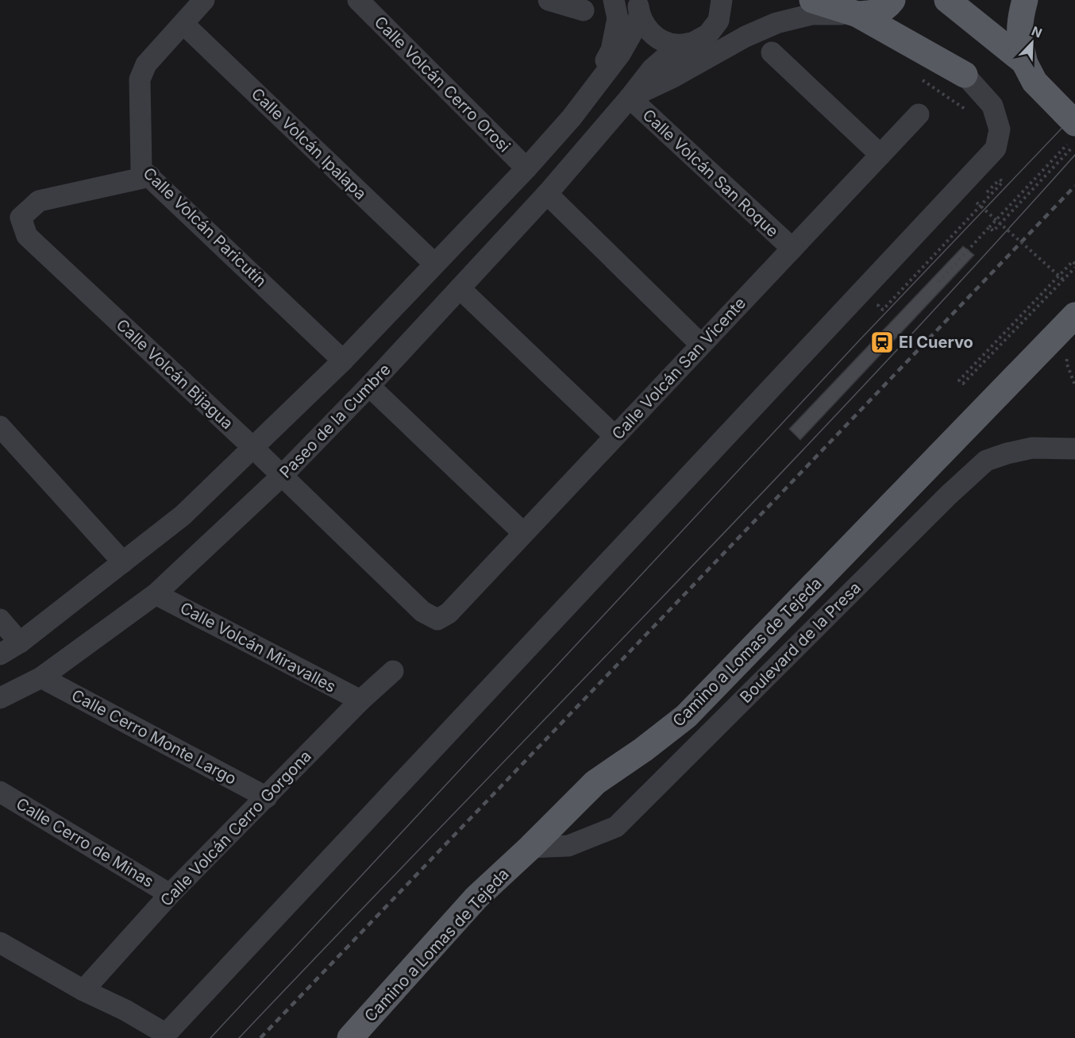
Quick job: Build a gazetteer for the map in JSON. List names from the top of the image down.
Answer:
{
  "streets": {
    "main road": ["Camino a Lomas de Tejeda"],
    "street": [
      "Calle Volcán Cerro Orosi",
      "Calle Volcán Ipalapa",
      "Calle Volcán San Roque",
      "Calle Volcán Paricutín",
      "Calle Volcán San Vicente",
      "Calle Volcán Bijagua",
      "Paseo de la Cumbre",
      "Boulevard de la Presa",
      "Calle Volcán Miravalles",
      "Calle Cerro Monte Largo",
      "Calle Volcán Cerro Gorgona",
      "Calle Cerro de Minas"
    ]
  },
  "crossings": [
    ["Calle Volcán Ipalapa", "Calle Volcán Paricutín"],
    ["Calle Volcán San Roque", "Calle Volcán San Vicente"],
    ["Calle Volcán San Roque", "Paseo de la Cumbre"],
    ["Calle Volcán Paricutín", "Calle Volcán Bijagua"],
    ["Calle Volcán San Vicente", "Calle Volcán Bijagua"],
    ["Calle Volcán Bijagua", "Paseo de la Cumbre"],
    ["Paseo de la Cumbre", "Calle Volcán Miravalles"],
    ["Paseo de la Cumbre", "Calle Cerro Monte Largo"],
    ["Boulevard de la Presa", "Camino a Lomas de Tejeda"],
    ["Calle Volcán Miravalles", "Calle Volcán Cerro Gorgona"],
    ["Calle Cerro Monte Largo", "Calle Volcán Cerro Gorgona"],
    ["Calle Volcán Cerro Gorgona", "Calle Cerro de Minas"]
  ],
  "places": {
    "station": ["El Cuervo"]
  },
  "north": "top right"
}
